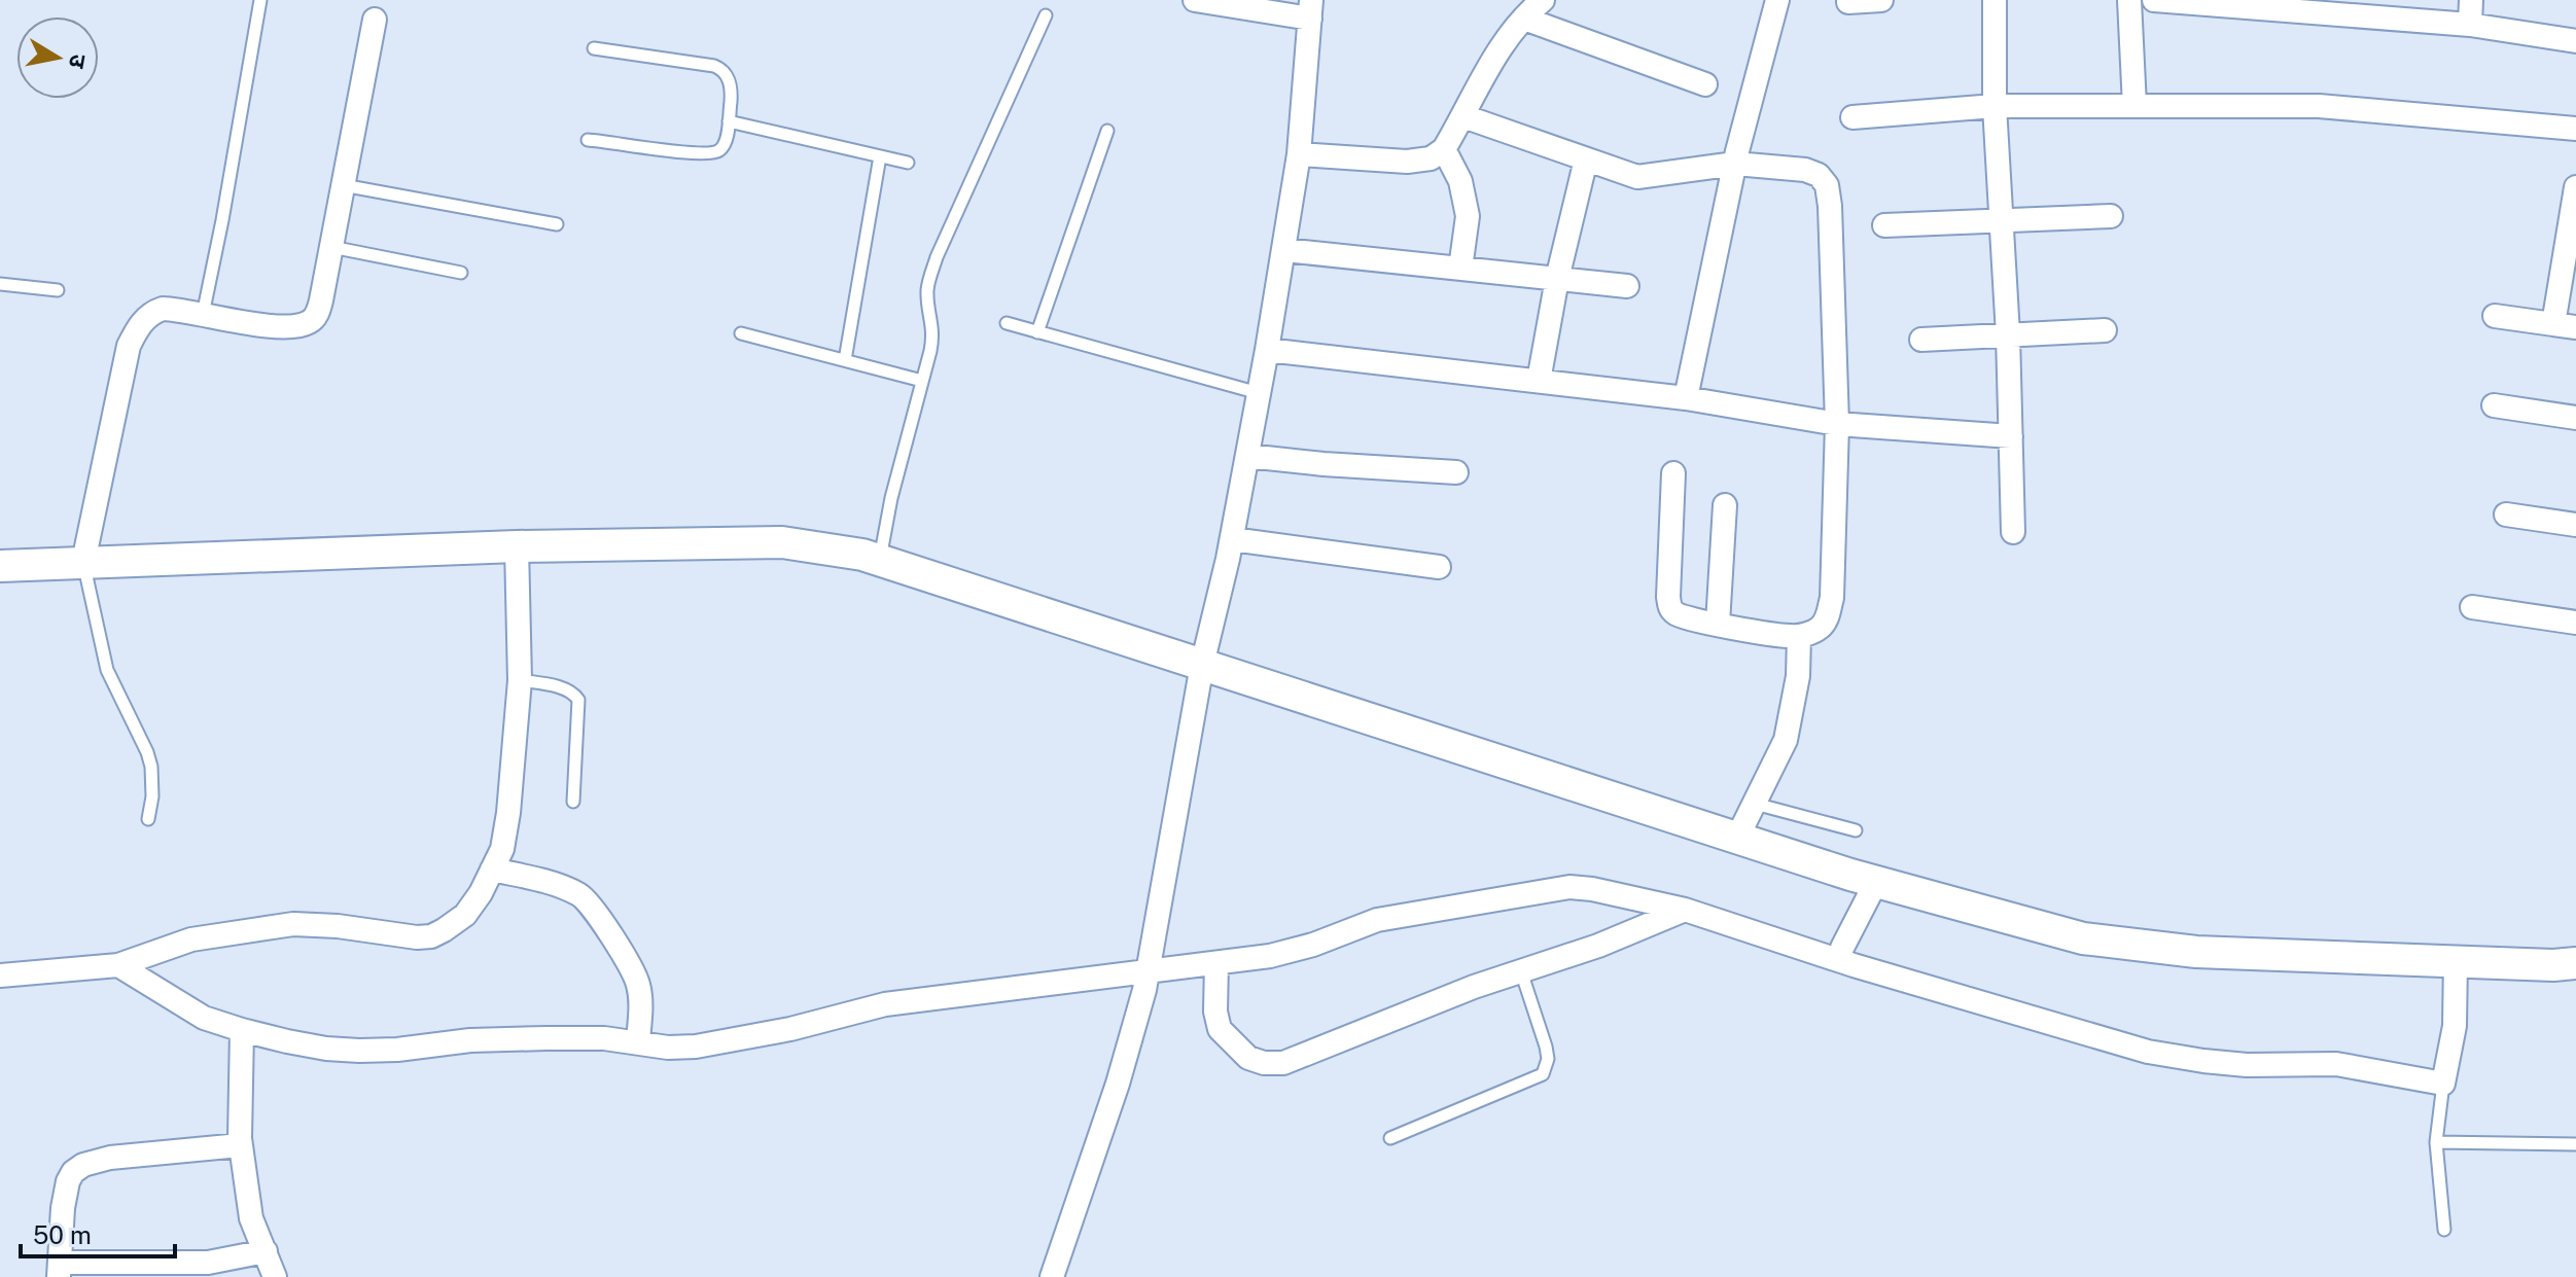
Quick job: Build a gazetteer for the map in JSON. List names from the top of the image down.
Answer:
{
  "scale_bar": "50 m",
  "north": "right"
}
